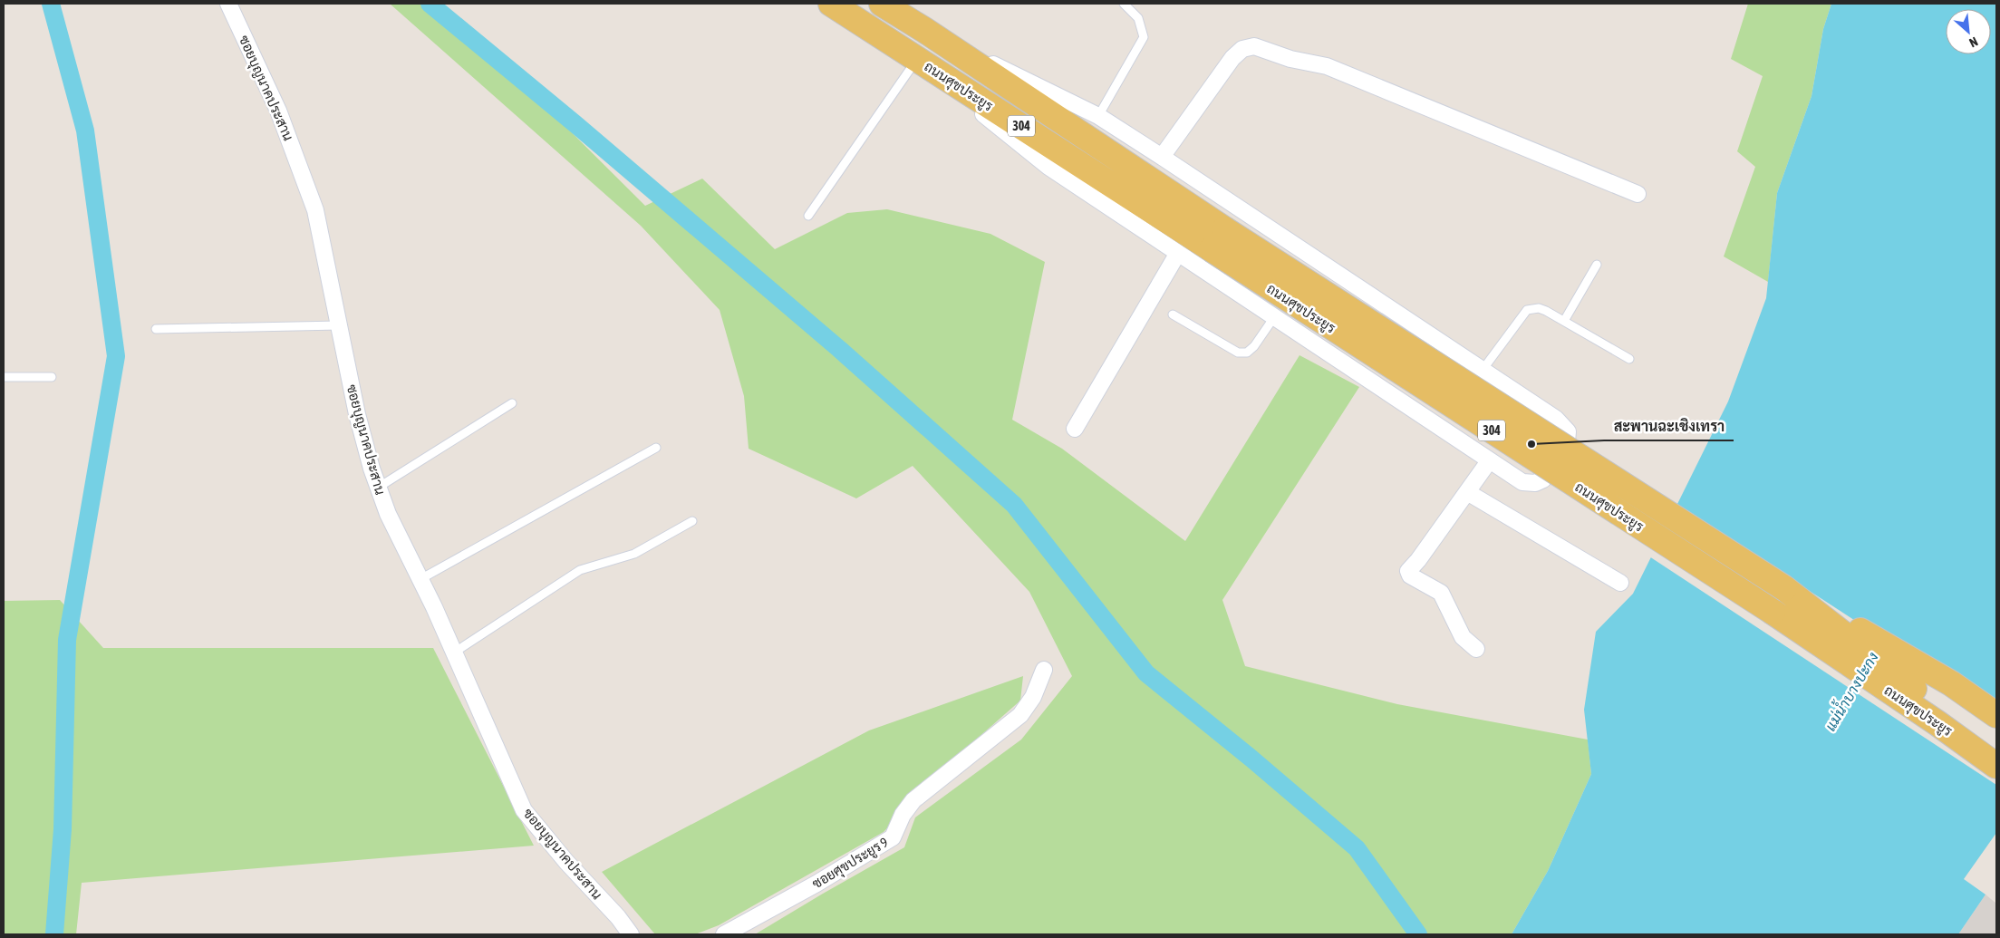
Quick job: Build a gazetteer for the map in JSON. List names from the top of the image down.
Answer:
{
  "streets": {
    "main road": ["ถนนศุขประยูร", "304"],
    "street": ["ซอยบุญนาคประสาน", "ซอยศุขประยูร 9"]
  },
  "water": ["แม่น้ำบางปะกง"],
  "places": ["สะพานฉะเชิงเทรา"],
  "north": "bottom right"
}
